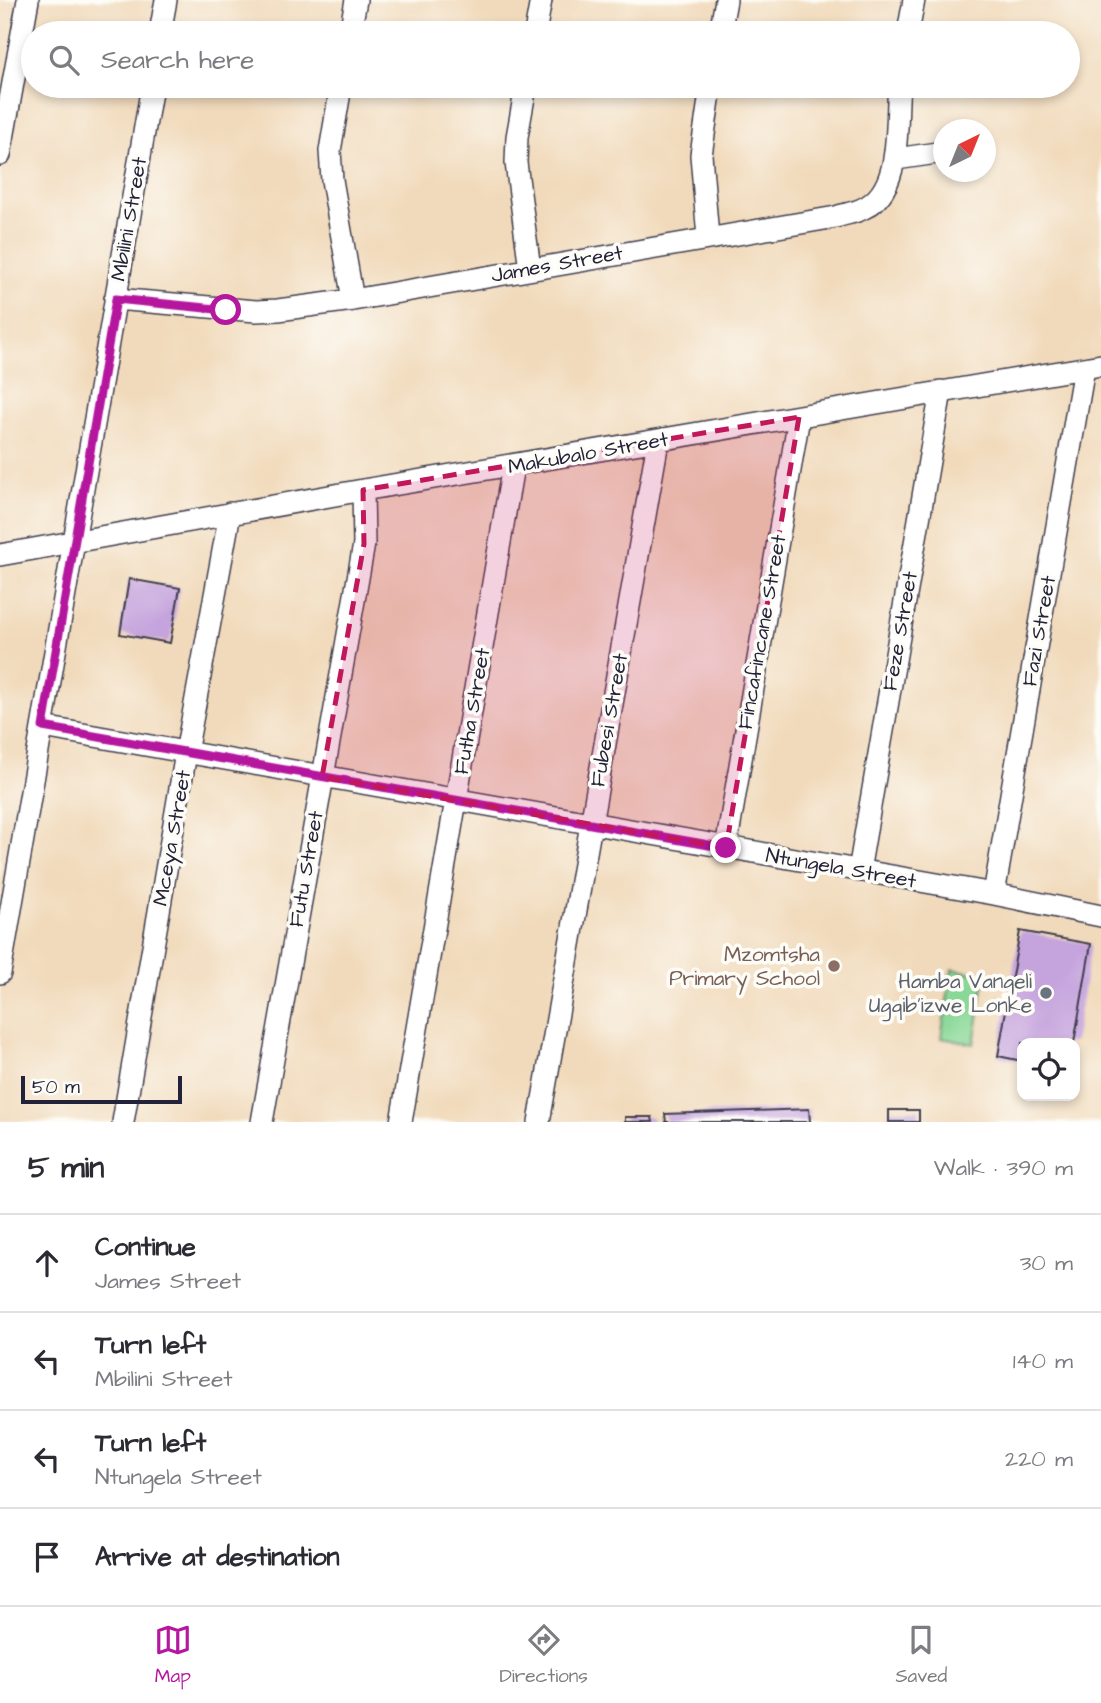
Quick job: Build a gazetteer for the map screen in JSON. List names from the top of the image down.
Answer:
{
  "streets": {
    "street": [
      "Mbilini Street",
      "James Street",
      "Makubalo Street",
      "Feze Street",
      "Fazi Street",
      "Fincafincane Street",
      "Futha Street",
      "Fubesi Street",
      "Mceya Street",
      "Ntungela Street",
      "Futu Street"
    ]
  },
  "crossings": [
    ["Mbilini Street", "James Street"],
    ["Mbilini Street", "Makubalo Street"],
    ["Mbilini Street", "Ntungela Street"],
    ["Makubalo Street", "Feze Street"],
    ["Makubalo Street", "Fazi Street"],
    ["Makubalo Street", "Fincafincane Street"],
    ["Makubalo Street", "Futha Street"],
    ["Makubalo Street", "Fubesi Street"],
    ["Makubalo Street", "Mceya Street"],
    ["Makubalo Street", "Futu Street"],
    ["Feze Street", "Ntungela Street"],
    ["Fazi Street", "Ntungela Street"],
    ["Fincafincane Street", "Ntungela Street"],
    ["Futha Street", "Ntungela Street"],
    ["Fubesi Street", "Ntungela Street"],
    ["Mceya Street", "Ntungela Street"],
    ["Ntungela Street", "Futu Street"]
  ],
  "places": ["Mzomtsha Primary School", "Hamba Vangeli Ugqib'izwe Lonke"],
  "scale_bar": "50 m",
  "north": "top right",
  "page": {
    "search": "Search here",
    "scale": "50 m",
    "heading": ["5 min", "Walk · 390 m"],
    "list": [
      ["Continue", "James Street", "30 m"],
      ["Turn left", "Mbilini Street", "140 m"],
      ["Turn left", "Ntungela Street", "220 m"],
      "Arrive at destination"
    ],
    "nav": ["Map", "Directions", "Saved"]
  }
}
